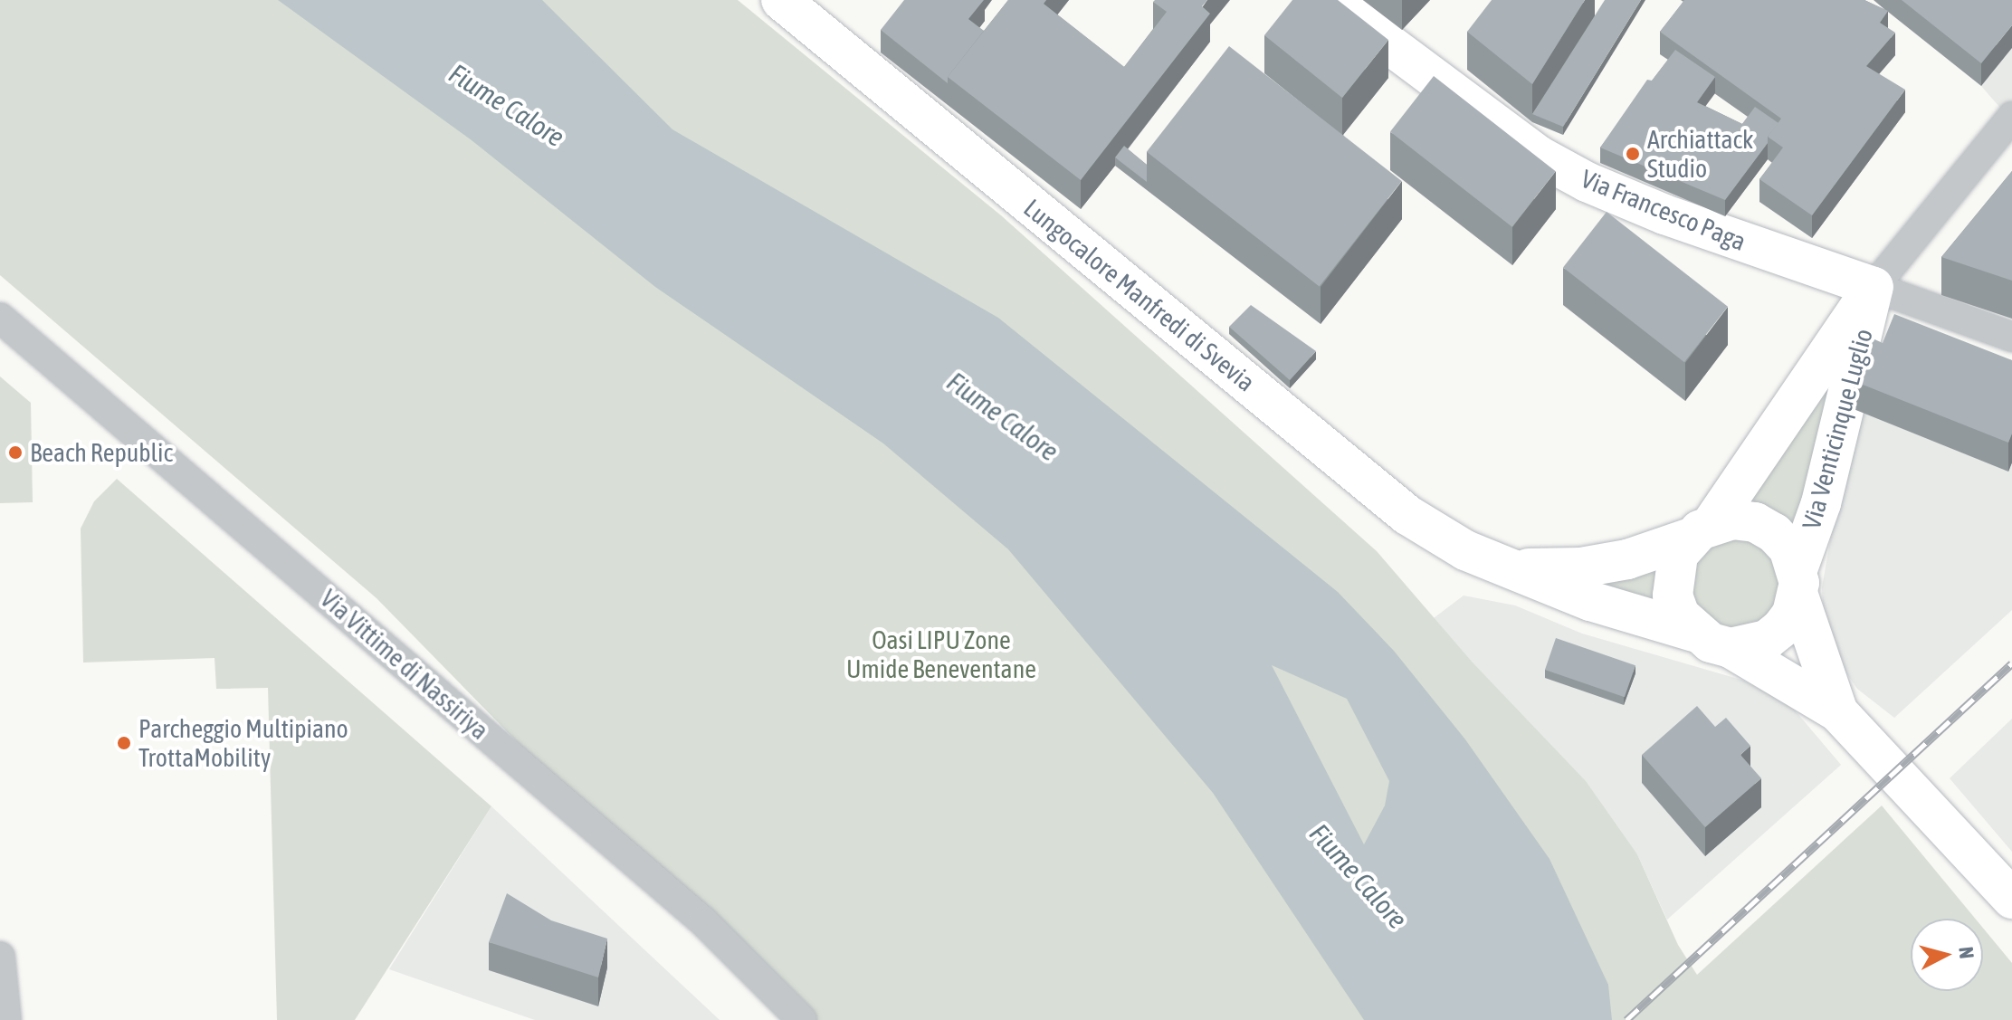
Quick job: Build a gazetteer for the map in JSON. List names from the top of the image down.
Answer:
{
  "streets": {
    "street": [
      "Via Francesco Paga",
      "Lungocalore Manfredi di Svevia",
      "Via Venticinque Luglio",
      "Via Vittime di Nassiriya"
    ]
  },
  "crossings": [
    ["Via Francesco Paga", "Via Venticinque Luglio"],
    ["Lungocalore Manfredi di Svevia", "Via Venticinque Luglio"]
  ],
  "water": ["Fiume Calore"],
  "parks": ["Oasi LIPU Zone Umide Beneventane"],
  "places": ["Archiattack Studio", "Beach Republic", "Parcheggio Multipiano TrottaMobility"],
  "north": "right"
}
